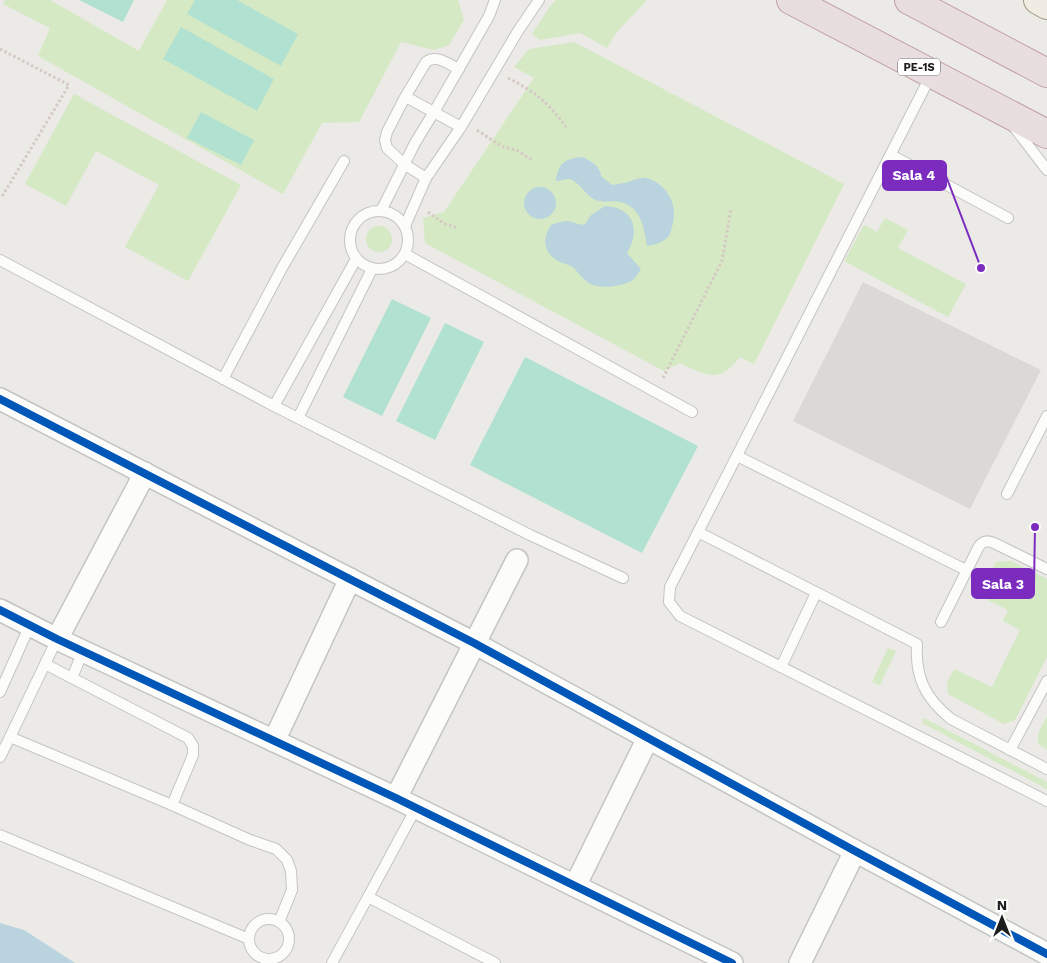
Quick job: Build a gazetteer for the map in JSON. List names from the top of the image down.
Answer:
{
  "streets": {
    "highway": ["PE-1S"]
  },
  "places": ["Sala 4", "Sala 3"],
  "north": "top"
}
